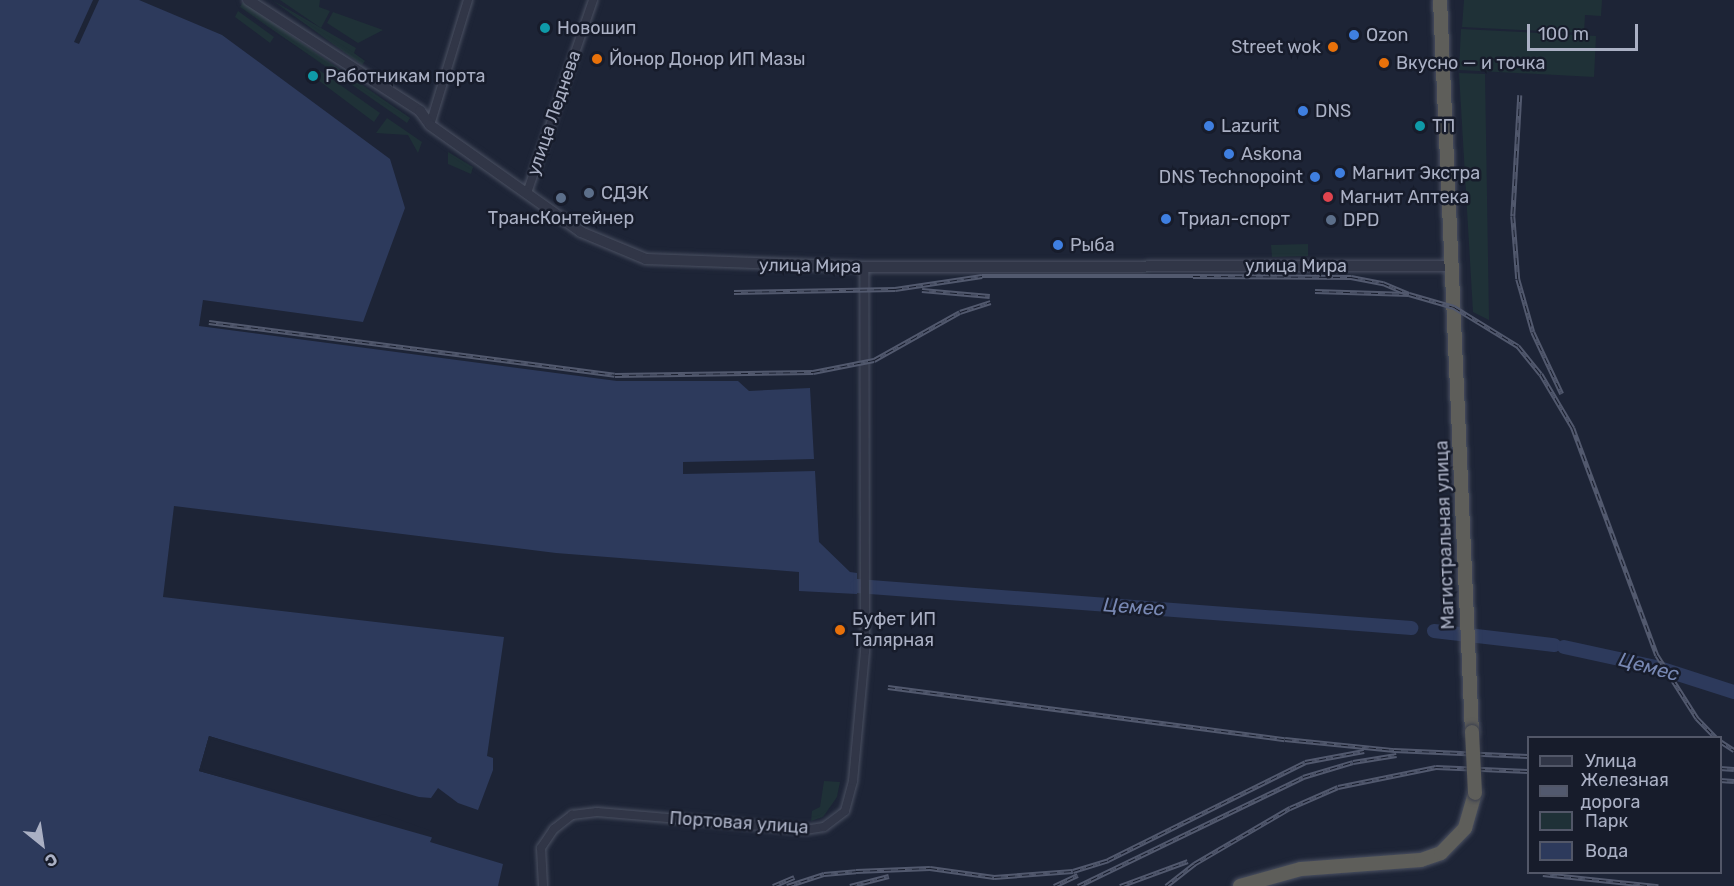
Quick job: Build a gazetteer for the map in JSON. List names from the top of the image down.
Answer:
{
  "streets": {
    "highway": ["Магистральная улица"],
    "street": ["улица Леднева", "улица Мира", "Портовая улица"]
  },
  "crossings": [
    ["улица Леднева", "улица Мира"],
    ["улица Мира", "Магистральная улица"],
    ["улица Мира", "Портовая улица"]
  ],
  "water": ["Цемес"],
  "places": [
    "Новошип",
    "Ozon",
    "Street wok",
    "Йонор Донор ИП Мазы",
    "Вкусно — и точка",
    "Работникам порта",
    "DNS",
    "Lazurit",
    "ТП",
    "Askona",
    "Магнит Экстра",
    "DNS Technopoint",
    "СДЭК",
    "Магнит Аптека",
    "ТрансКонтейнер",
    "Триал-спорт",
    "DPD",
    "Рыба",
    "Буфет ИП Талярная"
  ],
  "legend": [
    "Улица",
    "Железная дорога",
    "Парк",
    "Вода"
  ],
  "scale_bar": "100 m",
  "north": "bottom right"
}
